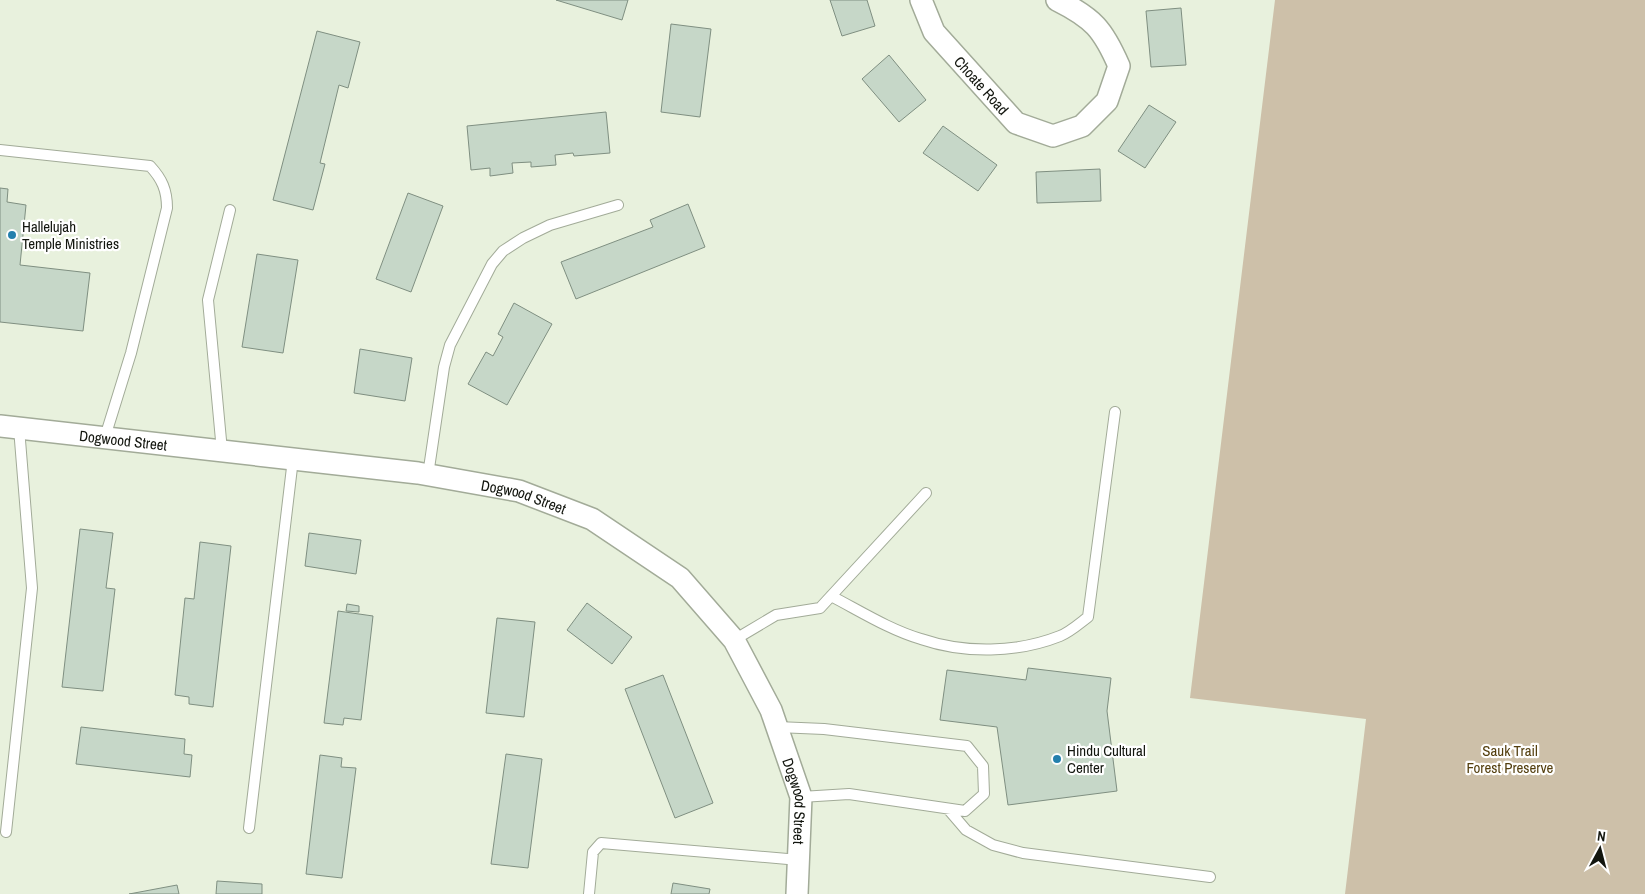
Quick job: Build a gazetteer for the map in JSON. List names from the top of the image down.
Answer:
{
  "streets": {
    "street": ["Choate Road", "Dogwood Street"]
  },
  "parks": ["Sauk Trail Forest Preserve"],
  "places": ["Hallelujah Temple Ministries", "Hindu Cultural Center"],
  "north": "top"
}
